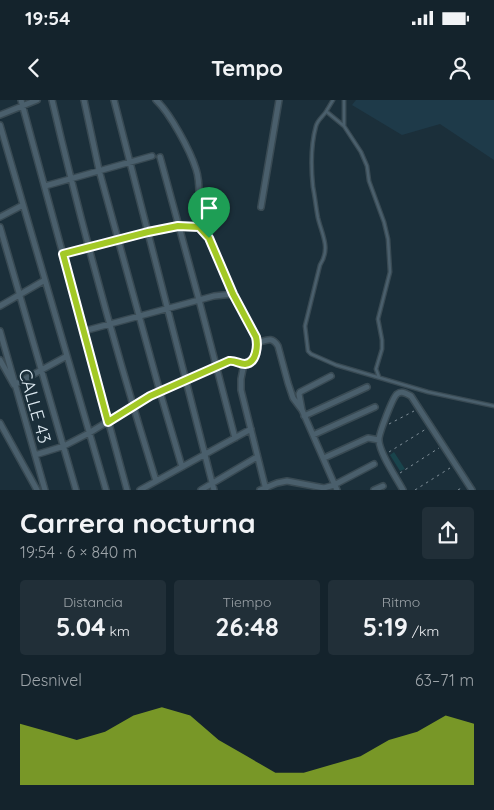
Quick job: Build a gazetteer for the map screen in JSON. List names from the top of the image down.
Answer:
{
  "streets": {
    "street": ["CALLE 43"]
  },
  "page": {
    "status": "19:54",
    "header": "Tempo",
    "heading": ["Carrera nocturna", "19:54 · 6 × 840 m"],
    "stats": [
      ["Distancia", "5.04 km"],
      ["Tiempo", "26:48"],
      ["Ritmo", "5:19 /km"]
    ],
    "chart": ["Desnivel", "63–71 m"]
  }
}
